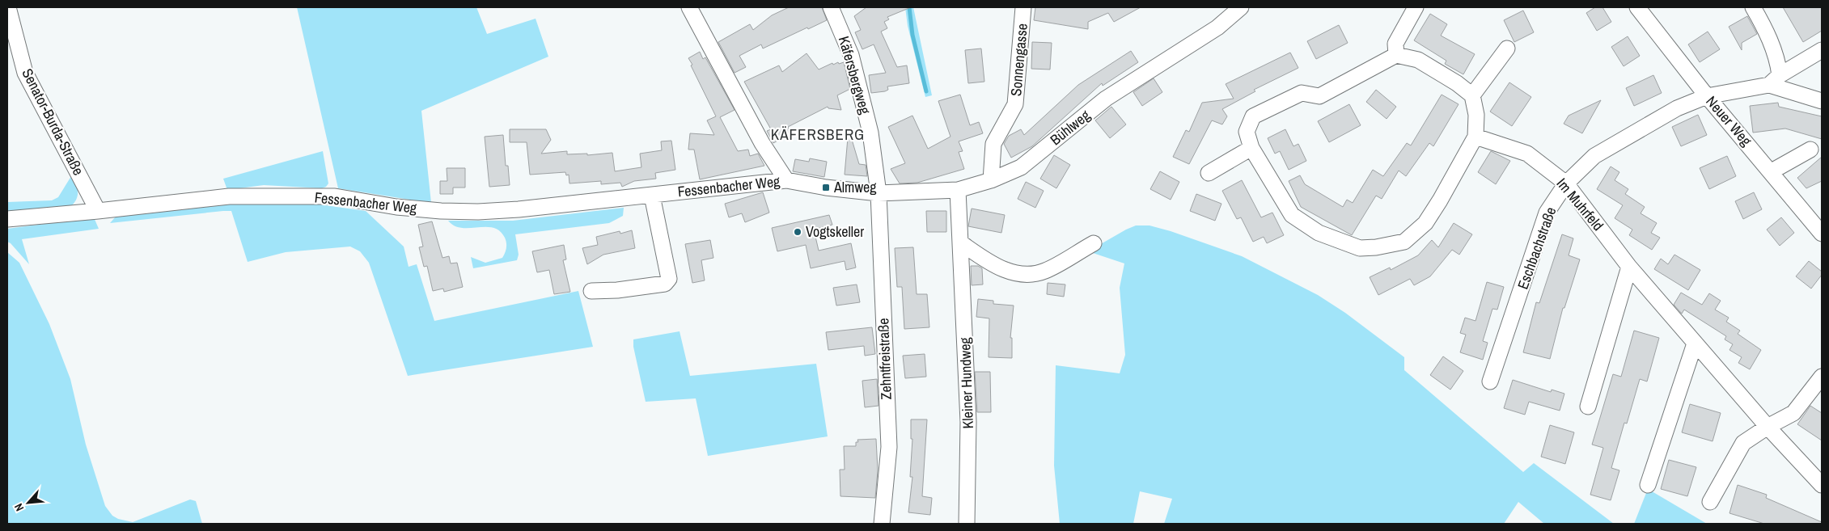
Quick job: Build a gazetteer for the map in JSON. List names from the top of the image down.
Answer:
{
  "streets": {
    "street": [
      "Sonnengasse",
      "Käfersbergweg",
      "Neuer Weg",
      "Senator-Burda-Straße",
      "Bühlweg",
      "Fessenbacher Weg",
      "Im Muhrfeld",
      "Eschbachstraße",
      "Zehntfreistraße",
      "Kleiner Hundweg"
    ]
  },
  "crossings": [
    ["Sonnengasse", "Bühlweg"],
    ["Käfersbergweg", "Bühlweg"],
    ["Käfersbergweg", "Fessenbacher Weg"],
    ["Käfersbergweg", "Zehntfreistraße"],
    ["Neuer Weg", "Eschbachstraße"],
    ["Senator-Burda-Straße", "Fessenbacher Weg"],
    ["Bühlweg", "Fessenbacher Weg"],
    ["Bühlweg", "Zehntfreistraße"],
    ["Bühlweg", "Kleiner Hundweg"],
    ["Fessenbacher Weg", "Zehntfreistraße"],
    ["Im Muhrfeld", "Eschbachstraße"]
  ],
  "districts": ["KÄFERSBERG"],
  "places": {
    "transit": ["Almweg"],
    "other": ["Vogtskeller"]
  },
  "north": "bottom left"
}
